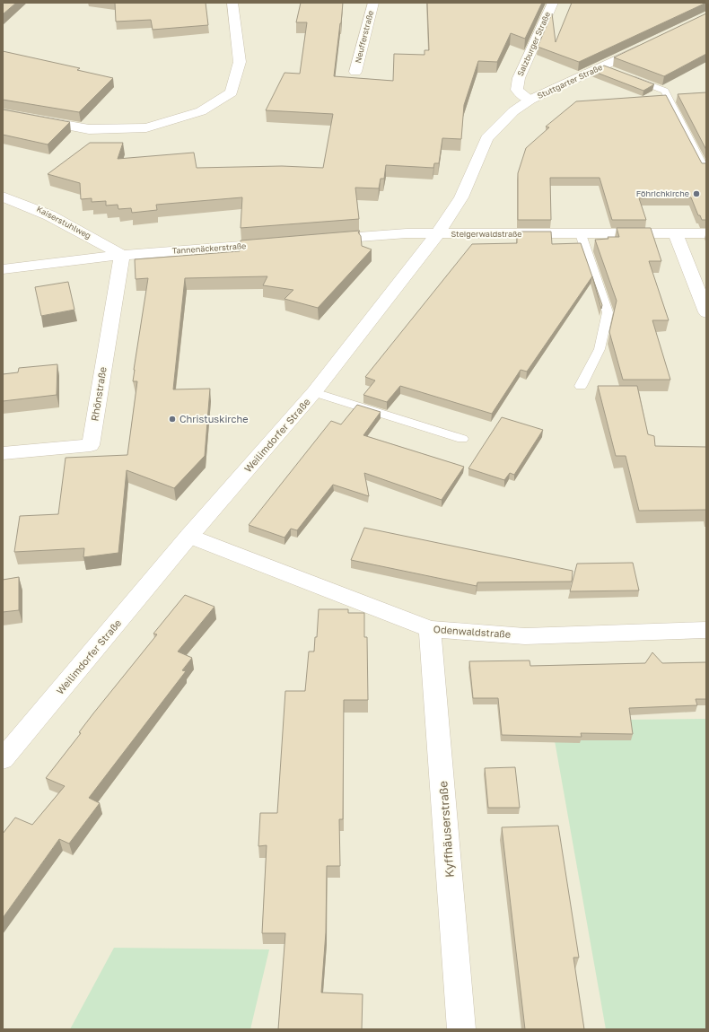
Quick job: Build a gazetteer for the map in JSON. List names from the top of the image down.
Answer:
{
  "streets": {
    "street": [
      "Neufferstraße",
      "Salzburger Straße",
      "Stuttgarter Straße",
      "Kaiserstuhlweg",
      "Steigerwaldstraße",
      "Tannenäckerstraße",
      "Rhönstraße",
      "Weilimdorfer Straße",
      "Odenwaldstraße",
      "Kyffhäuserstraße"
    ]
  },
  "crossings": [
    ["Salzburger Straße", "Stuttgarter Straße"],
    ["Salzburger Straße", "Weilimdorfer Straße"],
    ["Stuttgarter Straße", "Weilimdorfer Straße"],
    ["Kaiserstuhlweg", "Tannenäckerstraße"],
    ["Kaiserstuhlweg", "Rhönstraße"],
    ["Steigerwaldstraße", "Weilimdorfer Straße"],
    ["Tannenäckerstraße", "Rhönstraße"],
    ["Weilimdorfer Straße", "Odenwaldstraße"],
    ["Odenwaldstraße", "Kyffhäuserstraße"]
  ],
  "places": ["Föhrichkirche", "Christuskirche"]
}
